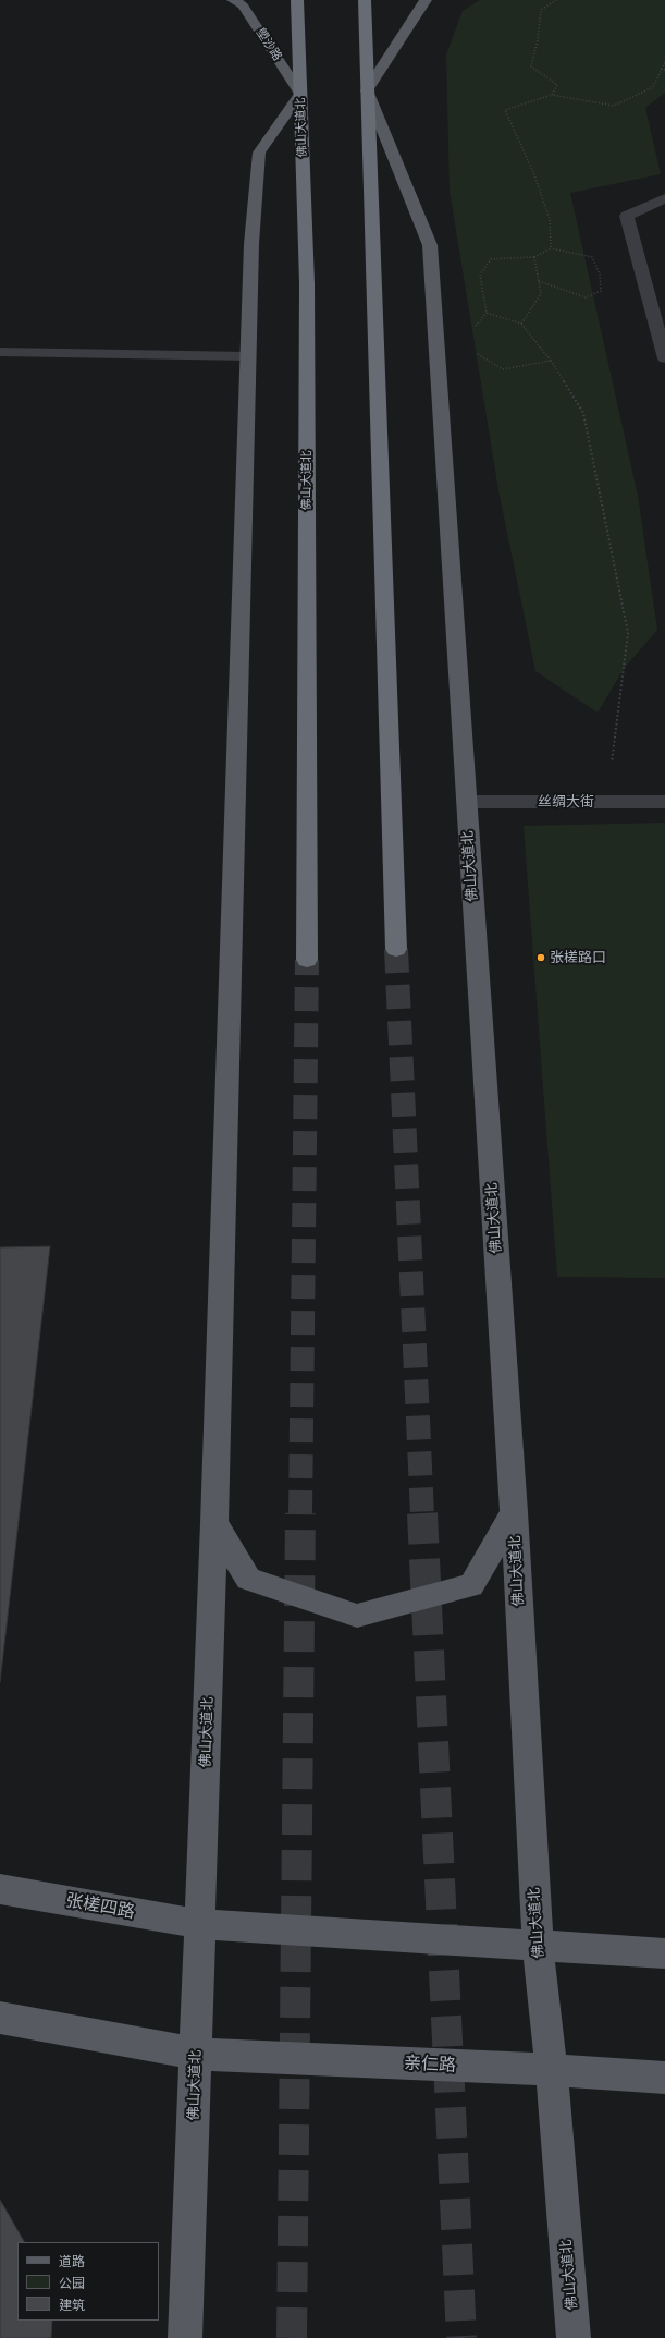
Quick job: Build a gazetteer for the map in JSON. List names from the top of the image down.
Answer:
{
  "streets": {
    "highway": ["佛山大道北"],
    "main road": ["塱沙路", "张槎四路", "亲仁路"],
    "street": ["丝绸大街"]
  },
  "crossings": [
    ["塱沙路", "佛山大道北"],
    ["佛山大道北", "丝绸大街"],
    ["佛山大道北", "张槎四路"],
    ["佛山大道北", "亲仁路"]
  ],
  "places": ["张槎路口"],
  "legend": ["道路", "公园", "建筑"]
}
